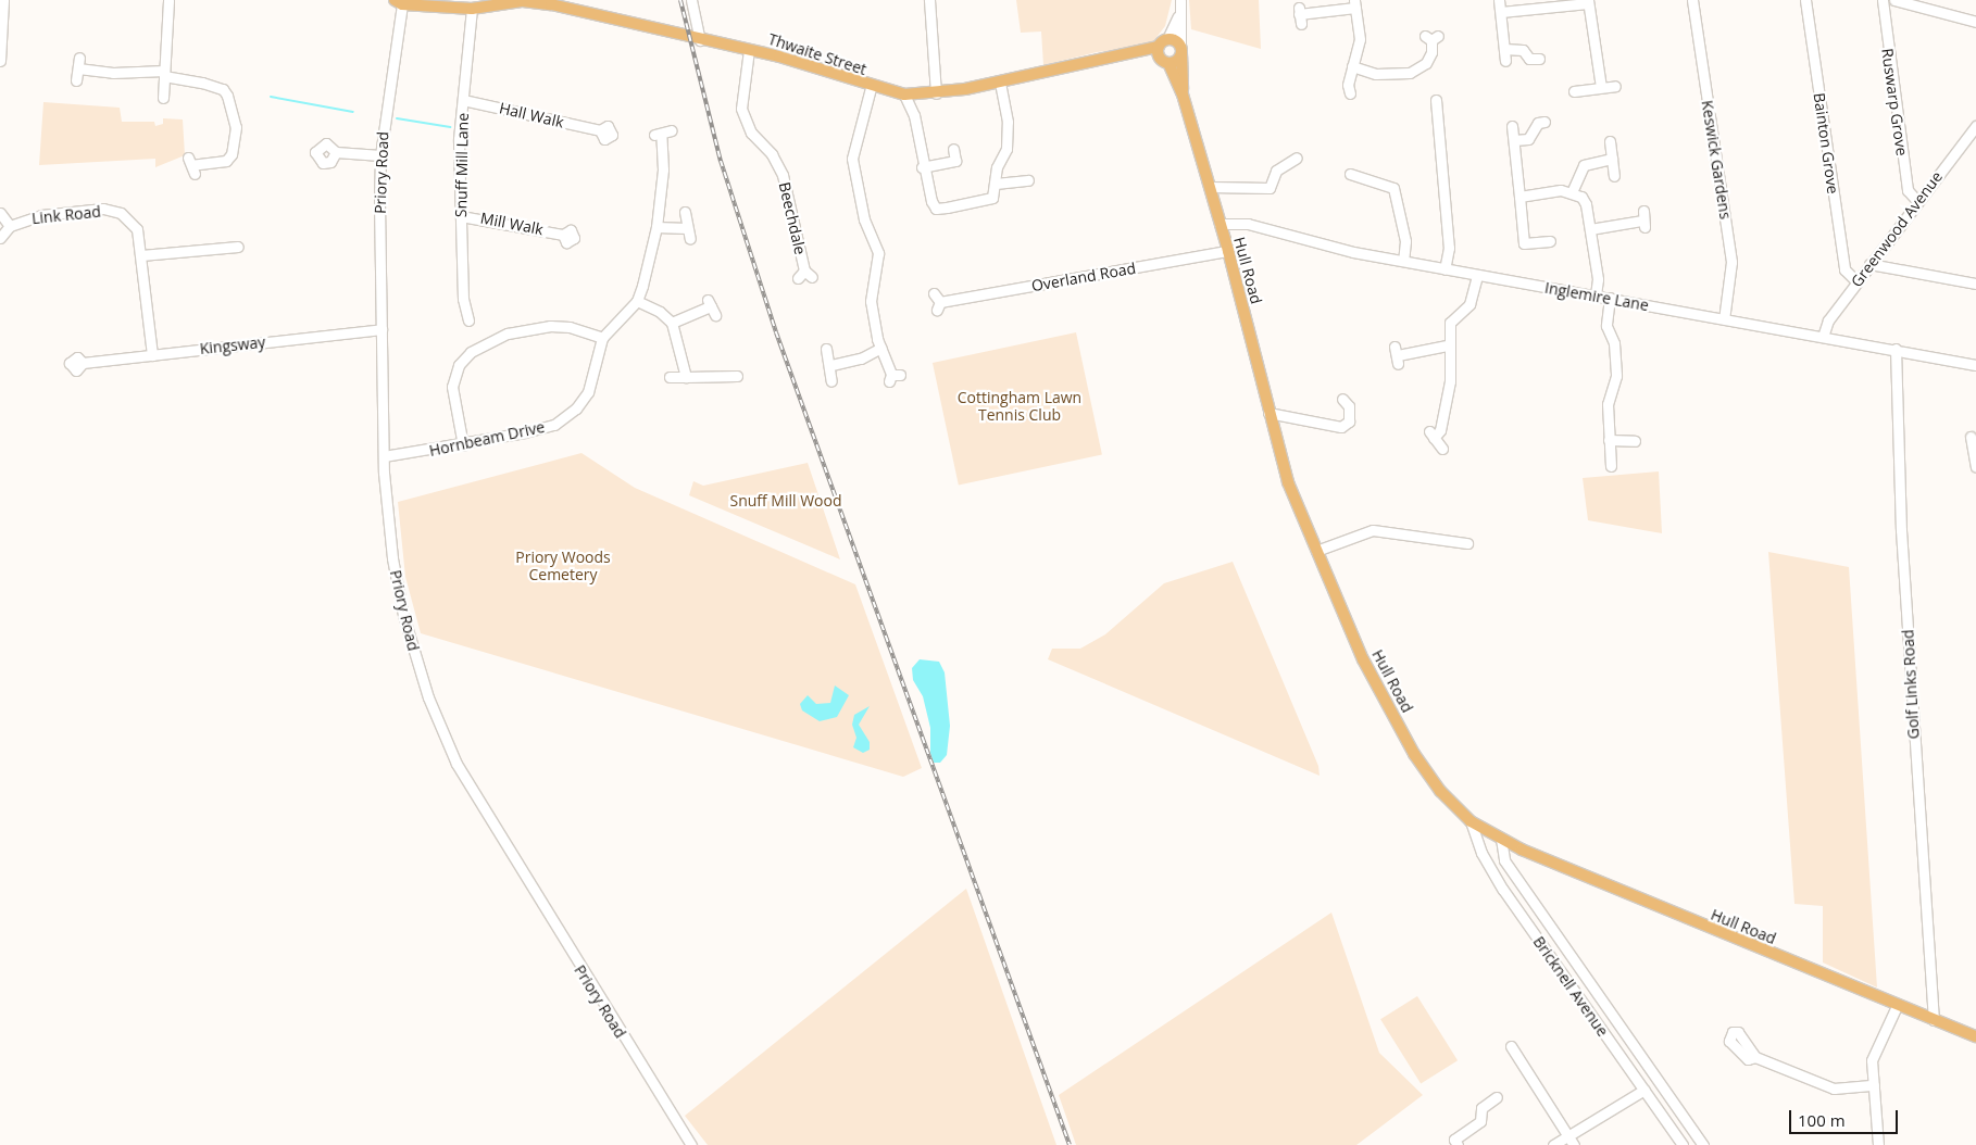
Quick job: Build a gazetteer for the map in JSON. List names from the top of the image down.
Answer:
{
  "streets": {
    "main road": ["Thwaite Street", "Hull Road"],
    "street": [
      "Ruswarp Grove",
      "Hall Walk",
      "Bainton Grove",
      "Keswick Gardens",
      "Snuff Mill Lane",
      "Priory Road",
      "Link Road",
      "Beechdale",
      "Mill Walk",
      "Greenwood Avenue",
      "Overland Road",
      "Inglemire Lane",
      "Kingsway",
      "Hornbeam Drive",
      "Golf Links Road",
      "Bricknell Avenue"
    ]
  },
  "crossings": [
    ["Thwaite Street", "Snuff Mill Lane"],
    ["Thwaite Street", "Priory Road"],
    ["Thwaite Street", "Beechdale"],
    ["Thwaite Street", "Hull Road"],
    ["Ruswarp Grove", "Greenwood Avenue"],
    ["Hall Walk", "Snuff Mill Lane"],
    ["Bainton Grove", "Greenwood Avenue"],
    ["Keswick Gardens", "Inglemire Lane"],
    ["Snuff Mill Lane", "Mill Walk"],
    ["Priory Road", "Kingsway"],
    ["Priory Road", "Hornbeam Drive"],
    ["Link Road", "Kingsway"],
    ["Greenwood Avenue", "Inglemire Lane"],
    ["Hull Road", "Overland Road"],
    ["Hull Road", "Inglemire Lane"],
    ["Hull Road", "Golf Links Road"],
    ["Hull Road", "Bricknell Avenue"],
    ["Inglemire Lane", "Golf Links Road"]
  ],
  "parks": ["Cottingham Lawn Tennis Club", "Snuff Mill Wood", "Priory Woods Cemetery"],
  "scale_bar": "100 m"
}
